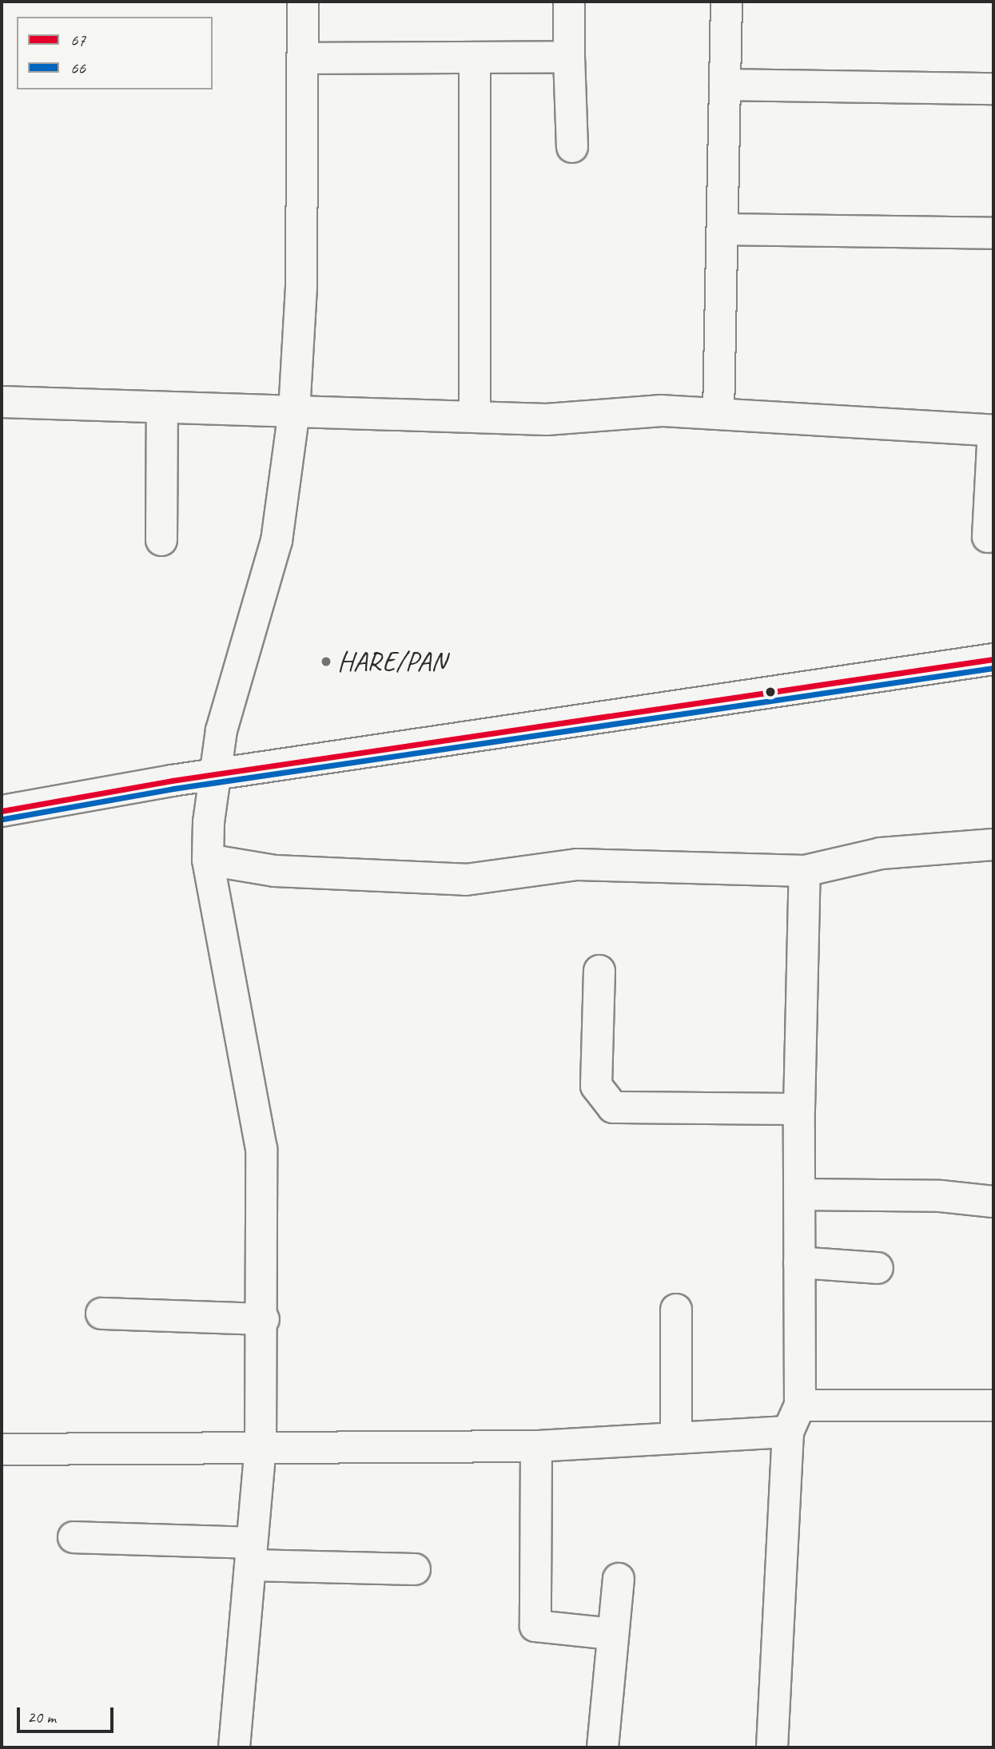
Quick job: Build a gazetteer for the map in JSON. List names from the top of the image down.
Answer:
{
  "places": ["HARE/PAN"],
  "lines": ["transit line 67", "transit line 66"],
  "legend": ["67", "66"],
  "scale_bar": "20 m"
}
